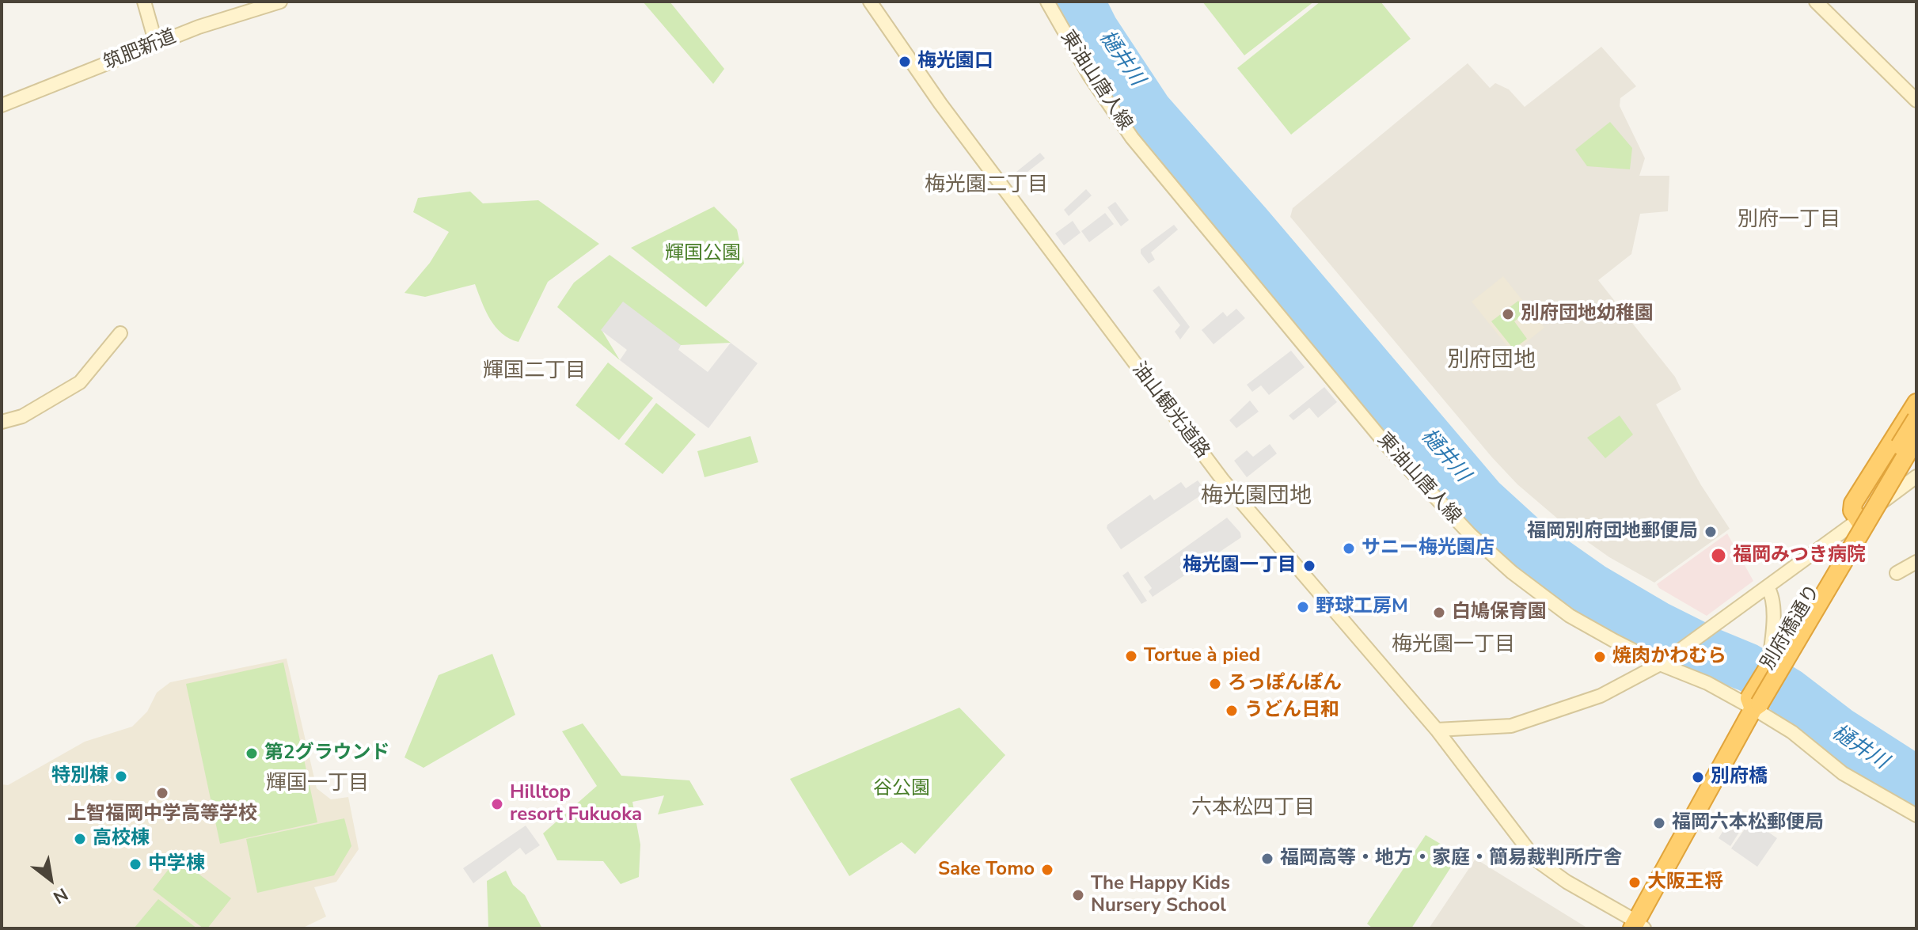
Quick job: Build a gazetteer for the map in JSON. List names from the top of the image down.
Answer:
{
  "streets": {
    "highway": ["別府橋通り"],
    "street": ["筑肥新道", "東油山唐人線", "油山観光道路"]
  },
  "crossings": [
    ["東油山唐人線", "別府橋通り"],
    ["油山観光道路", "別府橋通り"]
  ],
  "districts": [
    "梅光園二丁目",
    "別府一丁目",
    "別府団地",
    "輝国二丁目",
    "梅光園団地",
    "梅光園一丁目",
    "輝国一丁目",
    "六本松四丁目"
  ],
  "water": ["樋井川"],
  "parks": ["輝国公園", "谷公園"],
  "places": [
    "梅光園口",
    "別府団地幼稚園",
    "福岡別府団地郵便局",
    "サニー梅光園店",
    "福岡みつき病院",
    "梅光園一丁目",
    "野球工房M",
    "白鳩保育園",
    "Tortue à pied",
    "焼肉かわむら",
    "ろっぽんぽん",
    "うどん日和",
    "第2グラウンド",
    "特別棟",
    "別府橋",
    "上智福岡中学高等学校",
    "Hilltop resort Fukuoka",
    "福岡六本松郵便局",
    "高校棟",
    "福岡高等・地方・家庭・簡易裁判所庁舎",
    "中学棟",
    "Sake Tomo",
    "大阪王将",
    "The Happy Kids Nursery School"
  ],
  "north": "bottom right"
}
